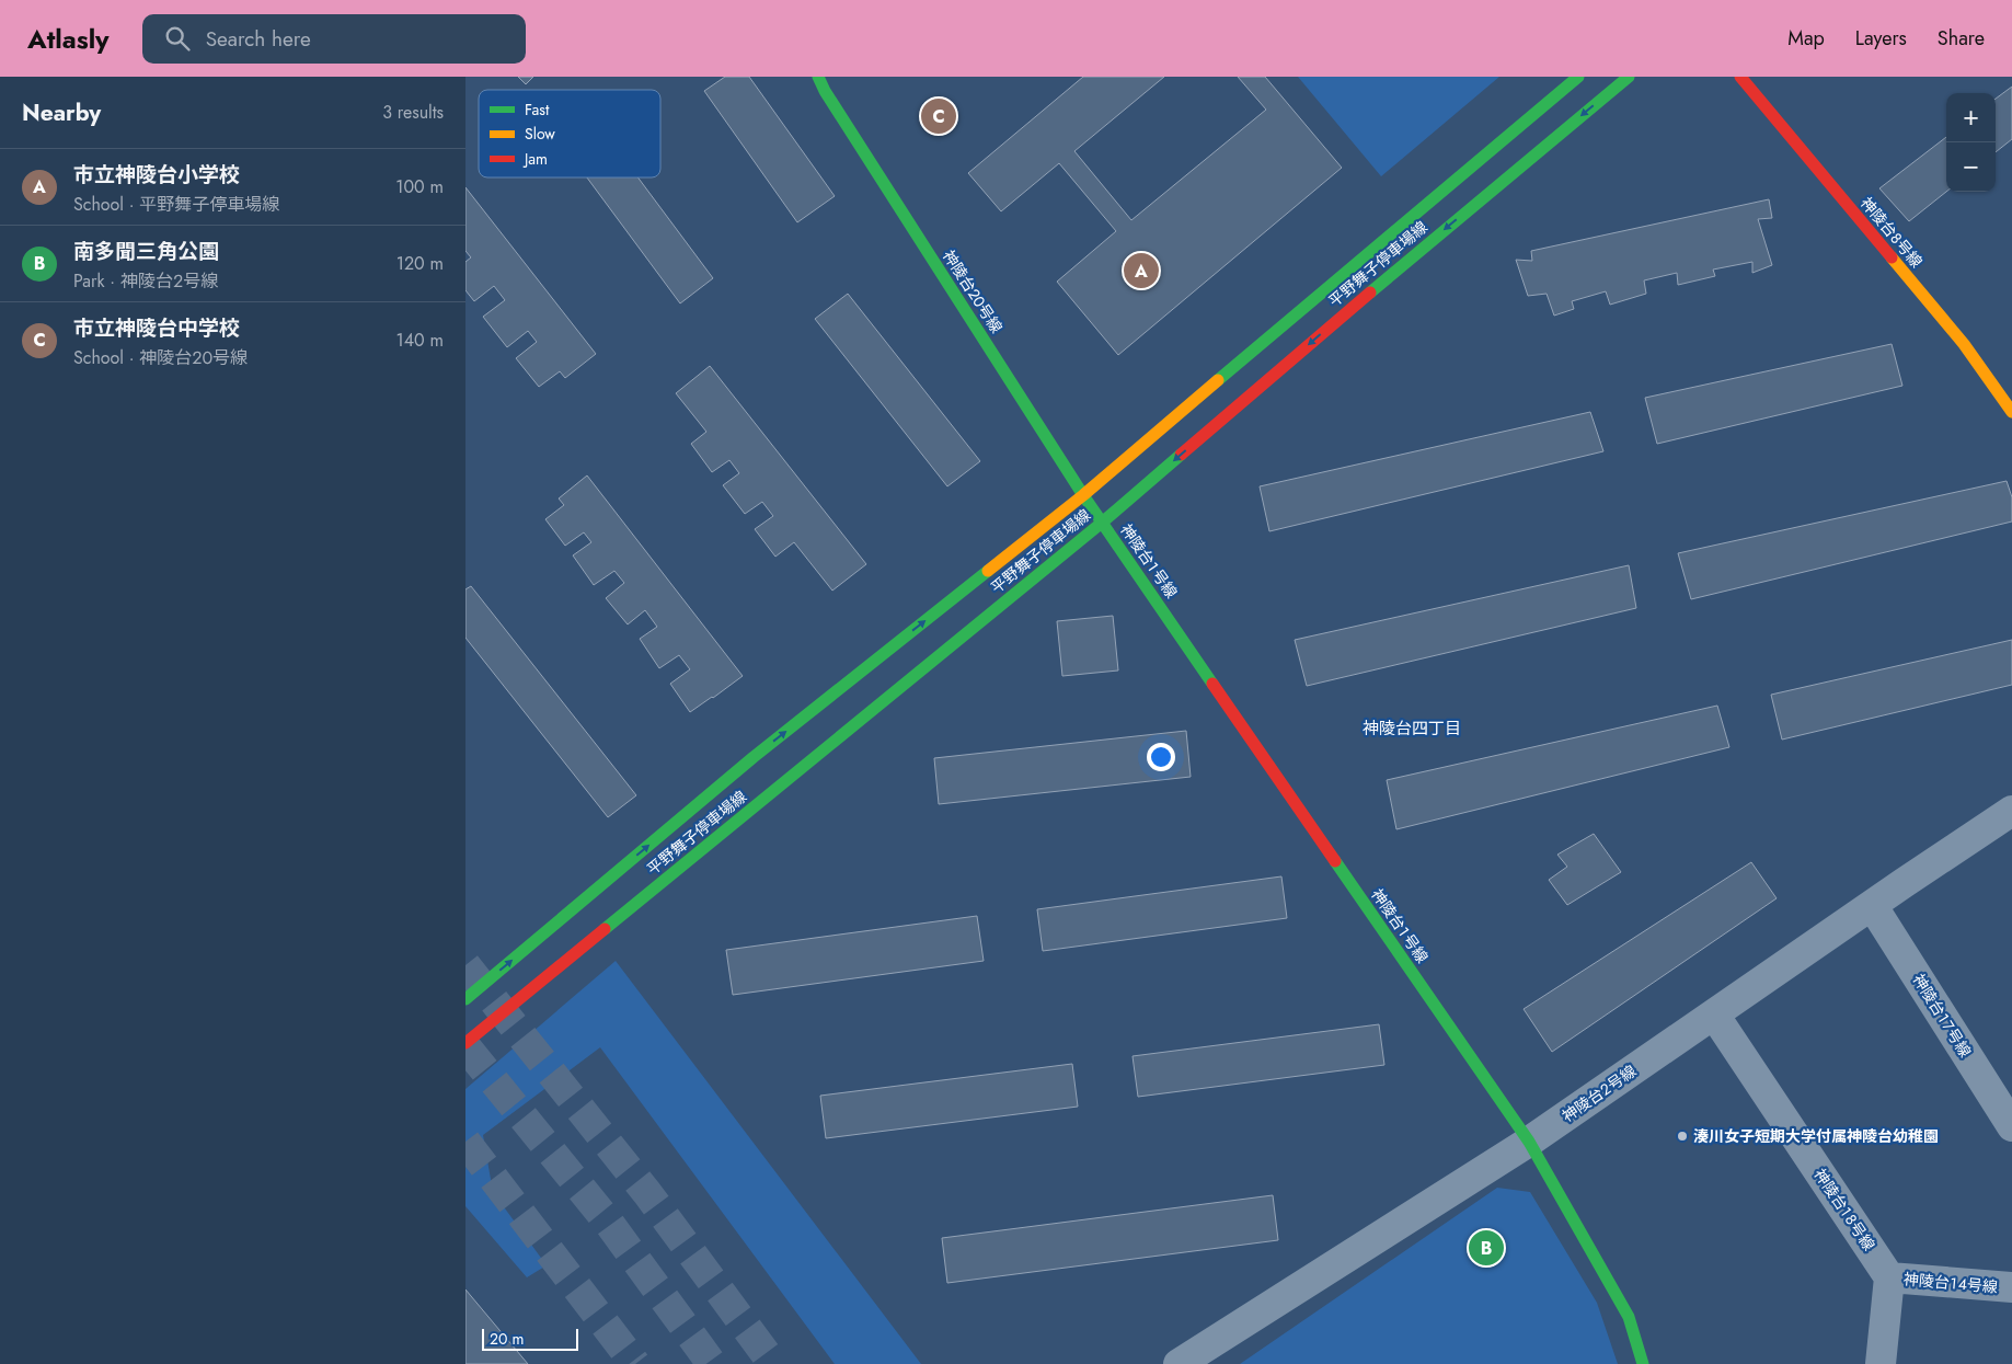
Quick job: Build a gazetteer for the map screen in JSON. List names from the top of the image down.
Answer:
{
  "streets": {
    "main road": [
      "神陵台８号線",
      "平野舞子停車場線",
      "神陵台２０号線",
      "神陵台１号線"
    ],
    "street": [
      "神陵台１７号線",
      "神陵台２号線",
      "神陵台１８号線",
      "神陵台１４号線"
    ]
  },
  "crossings": [
    ["平野舞子停車場線", "神陵台２０号線"],
    ["平野舞子停車場線", "神陵台１号線"],
    ["神陵台２０号線", "神陵台１号線"],
    ["神陵台１号線", "神陵台２号線"],
    ["神陵台１７号線", "神陵台２号線"],
    ["神陵台２号線", "神陵台１８号線"],
    ["神陵台１８号線", "神陵台１４号線"]
  ],
  "districts": ["神陵台四丁目"],
  "places": ["湊川女子短期大学付属神陵台幼稚園"],
  "legend": ["Fast", "Slow", "Jam"],
  "scale_bar": "20 m",
  "page": {
    "header": "Atlasly",
    "search": "Search here",
    "nav": ["Map", "Layers", "Share"],
    "heading": ["Nearby", "3 results"],
    "map_buttons": ["+", "−"],
    "pins": ["C", "A", "B"],
    "list": [
      {
        "mark": "A",
        "name": "市立神陵台小学校",
        "note": "School · 平野舞子停車場線",
        "value": "100 m"
      },
      {
        "mark": "B",
        "name": "南多聞三角公園",
        "note": "Park · 神陵台２号線",
        "value": "120 m"
      },
      {
        "mark": "C",
        "name": "市立神陵台中学校",
        "note": "School · 神陵台２０号線",
        "value": "140 m"
      }
    ],
    "scale": "20 m"
  }
}
